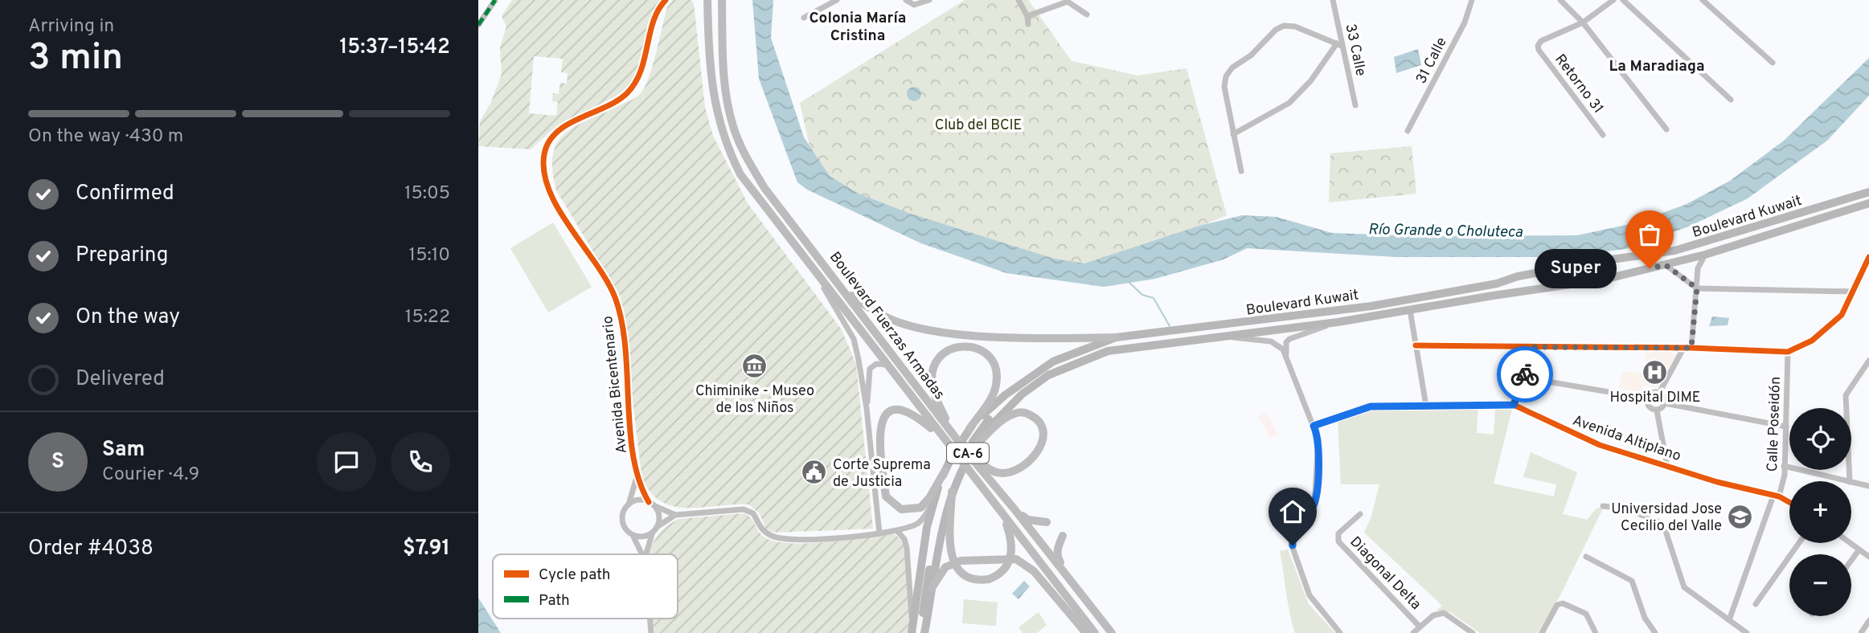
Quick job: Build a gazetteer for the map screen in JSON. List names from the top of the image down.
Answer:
{
  "streets": {
    "highway": ["Boulevard Fuerzas Armadas", "CA-6"],
    "main road": ["Boulevard Kuwait"],
    "street": [
      "33 Calle",
      "31 Calle",
      "Retorno 31",
      "Avenida Bicentenario",
      "Calle Poseidón",
      "Avenida Altiplano",
      "Diagonal Delta"
    ]
  },
  "crossings": [
    ["Calle Poseidón", "Avenida Altiplano"]
  ],
  "districts": ["Colonia María Cristina", "La Maradiaga"],
  "water": ["Río Grande o Choluteca"],
  "parks": ["Club del BCIE"],
  "places": {
    "other": ["Super"],
    "museum": ["Chiminike - Museo de los Niños"],
    "hospital": ["Hospital DIME"],
    "public building": ["Corte Suprema de Justicia"],
    "school or university": ["Universidad Jose Cecilio del Valle"]
  },
  "legend": ["Cycle path", "Path"],
  "page": {
    "heading": ["3 min", "Arriving in", "15:37–15:42"],
    "panel": [
      "Sam",
      "Courier · 4.9",
      "Order #4038",
      "$7.91"
    ],
    "bar": "On the way · 430 m",
    "list": [
      ["Confirmed", "15:05"],
      ["Preparing", "15:10"],
      ["On the way", "15:22"],
      "Delivered"
    ],
    "bubble": "Super",
    "map_buttons": ["+", "−"],
    "round": "S"
  }
}
